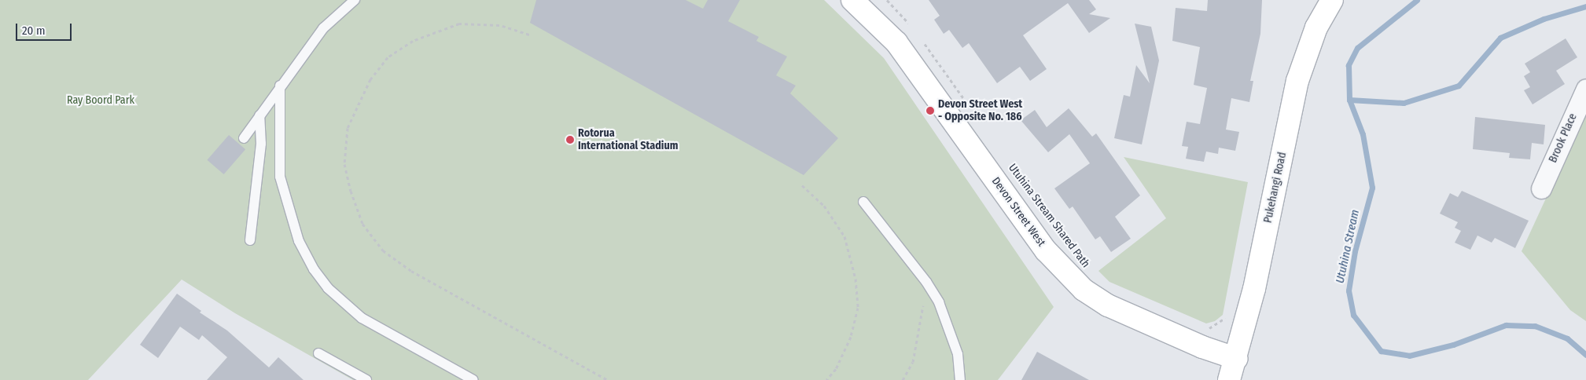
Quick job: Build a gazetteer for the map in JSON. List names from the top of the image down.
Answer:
{
  "streets": {
    "main road": ["Pukehangi Road", "Devon Street West"],
    "street": ["Brook Place"]
  },
  "crossings": [
    ["Pukehangi Road", "Devon Street West"]
  ],
  "water": ["Utuhina Stream"],
  "parks": ["Ray Boord Park"],
  "places": ["Devon Street West - Opposite No. 186", "Rotorua International Stadium"],
  "scale_bar": "20 m"
}
